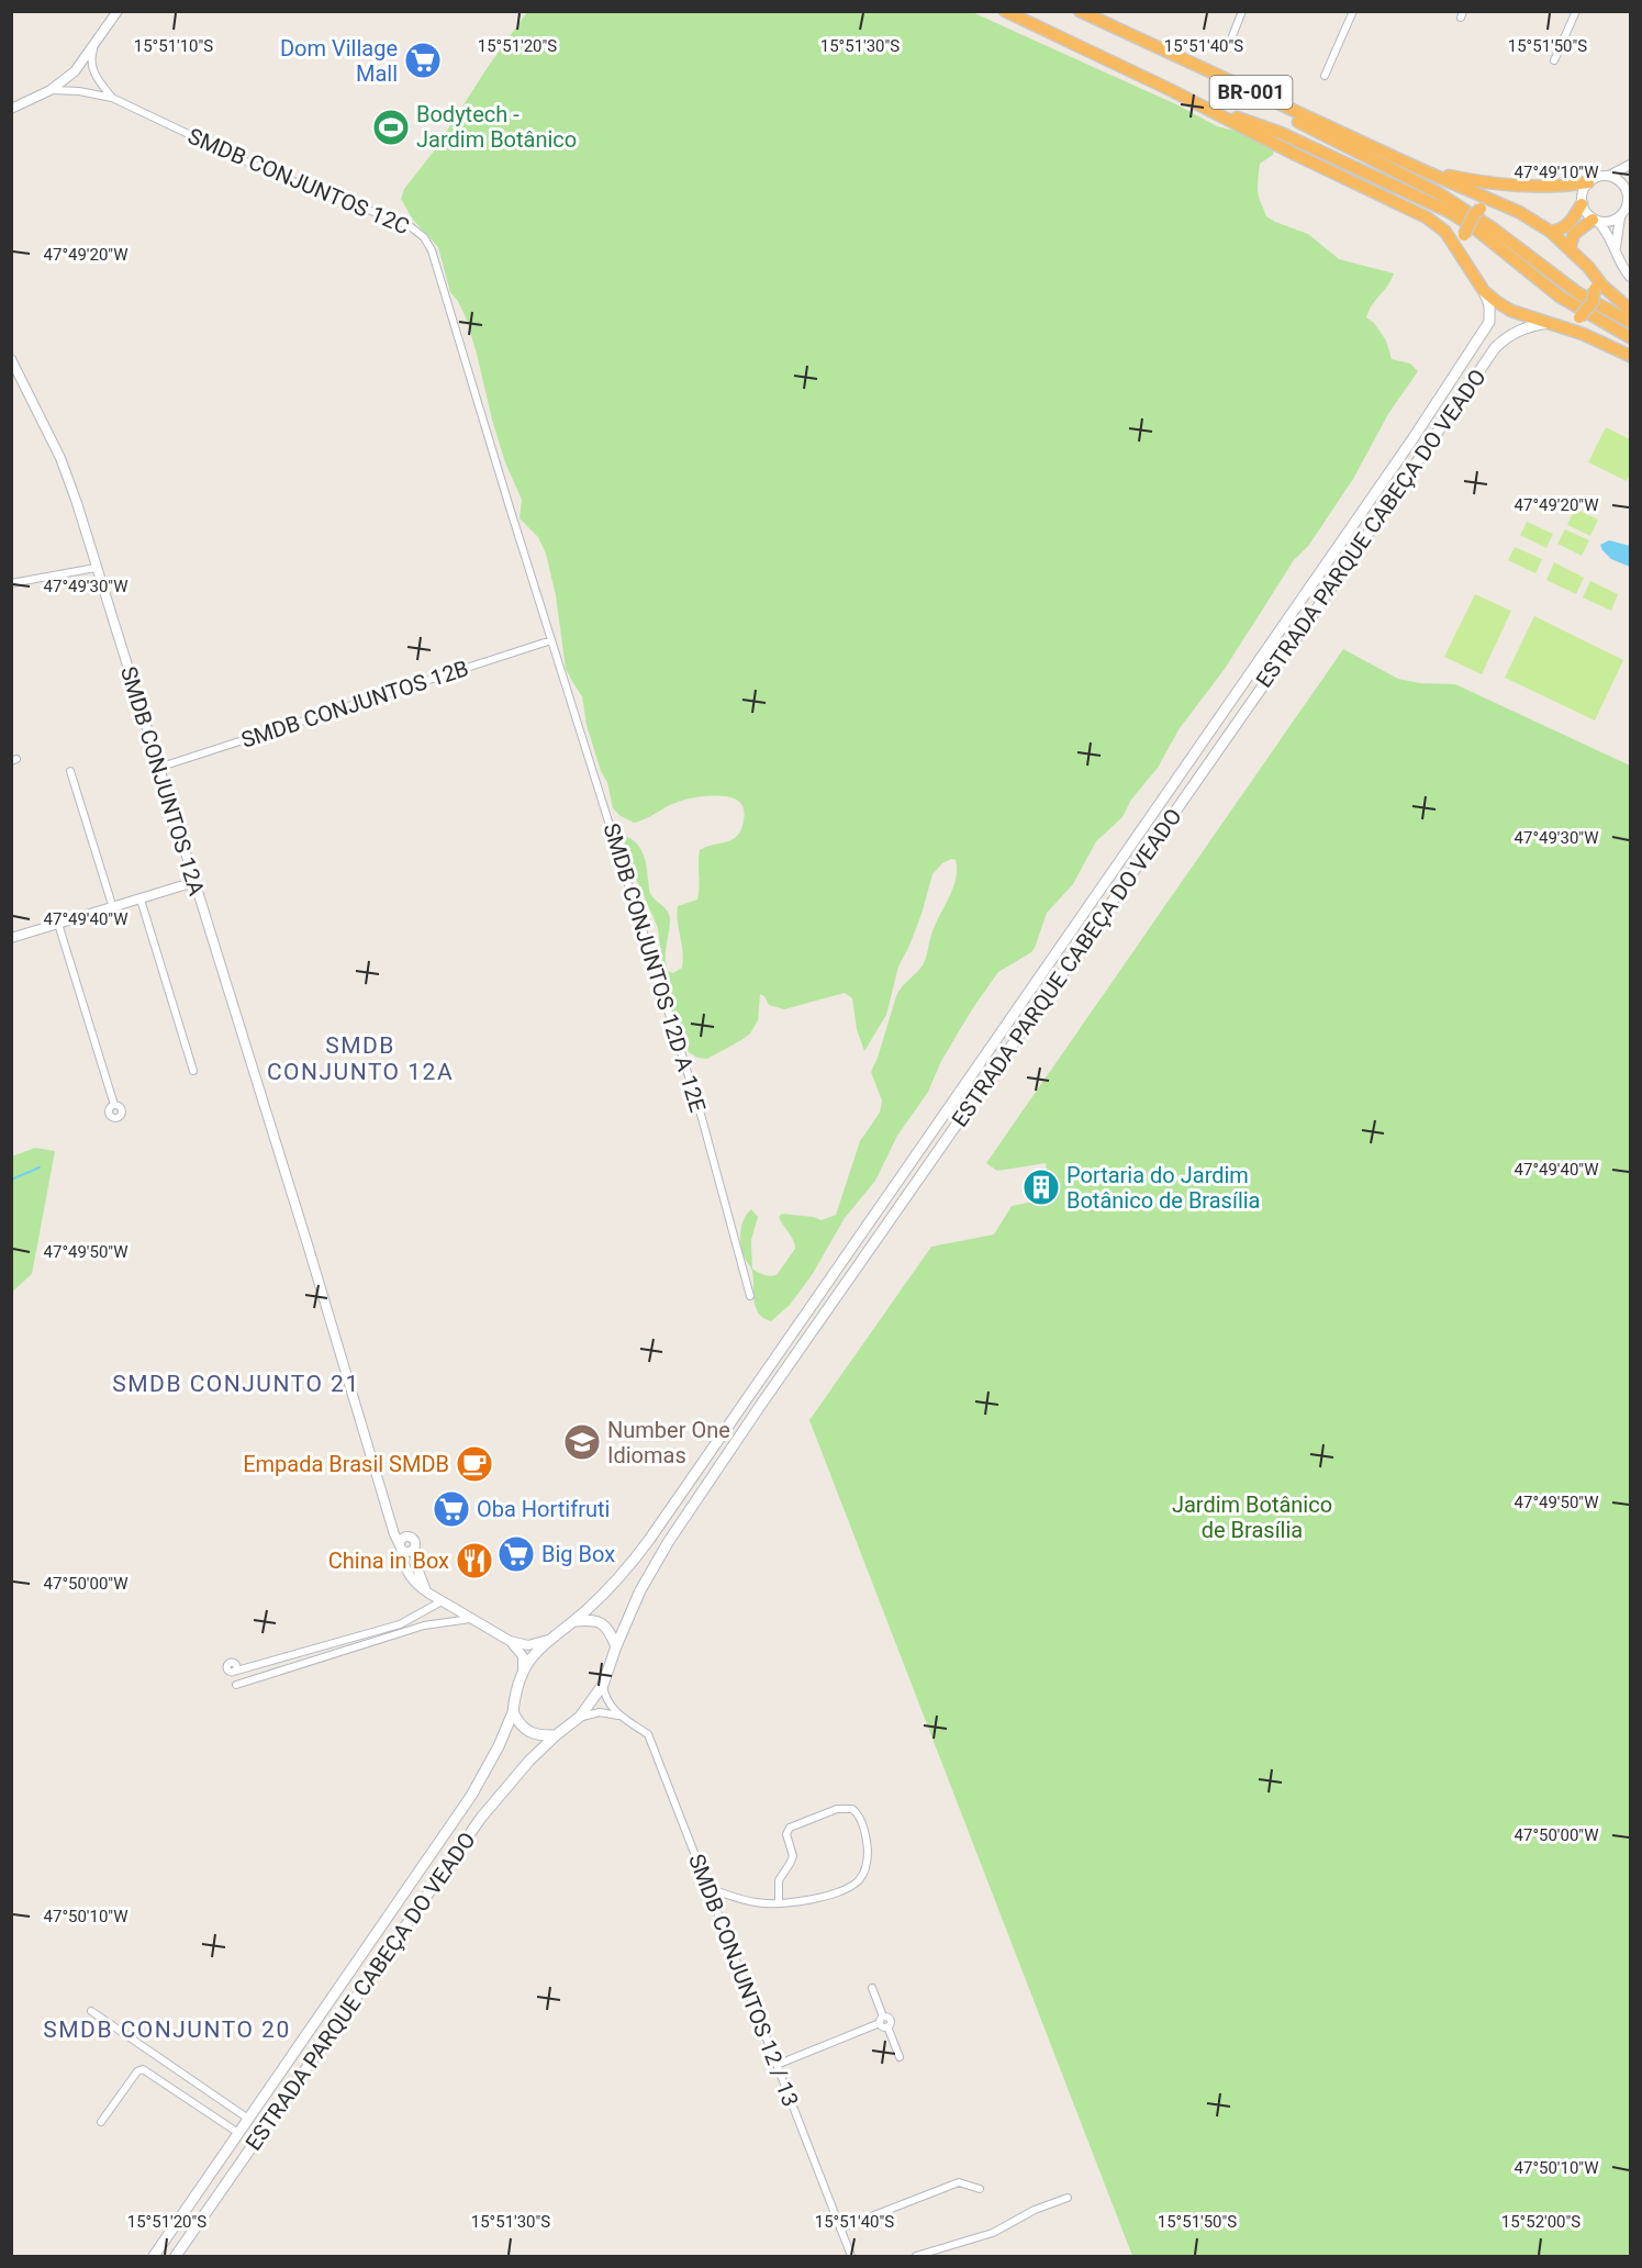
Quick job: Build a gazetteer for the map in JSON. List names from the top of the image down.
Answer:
{
  "streets": {
    "highway": ["BR-001"],
    "main road": ["ESTRADA PARQUE CABEÇA DO VEADO"],
    "street": [
      "SMDB CONJUNTOS 12C",
      "SMDB CONJUNTOS 12B",
      "SMDB CONJUNTOS 12A",
      "SMDB CONJUNTOS 12D A 12E",
      "SMDB CONJUNTOS 12 / 13"
    ]
  },
  "crossings": [
    ["BR-001", "ESTRADA PARQUE CABEÇA DO VEADO"],
    ["SMDB CONJUNTOS 12C", "SMDB CONJUNTOS 12B"],
    ["SMDB CONJUNTOS 12C", "SMDB CONJUNTOS 12D A 12E"],
    ["ESTRADA PARQUE CABEÇA DO VEADO", "SMDB CONJUNTOS 12 / 13"],
    ["SMDB CONJUNTOS 12B", "SMDB CONJUNTOS 12A"],
    ["SMDB CONJUNTOS 12B", "SMDB CONJUNTOS 12D A 12E"]
  ],
  "districts": ["SMDB CONJUNTO 12A", "SMDB CONJUNTO 21", "SMDB CONJUNTO 20"],
  "parks": ["Jardim Botânico de Brasília"],
  "places": {
    "supermarket": ["Dom Village Mall", "Oba Hortifruti", "Big Box"],
    "sports": ["Bodytech - Jardim Botânico"],
    "building": ["Portaria do Jardim Botânico de Brasília"],
    "school or university": ["Number One Idiomas"],
    "cafe": ["Empada Brasil SMDB"],
    "restaurant": ["China in Box"]
  },
  "coordinates": [
    "15°51'10\"S",
    "15°51'20\"S",
    "15°51'30\"S",
    "15°51'40\"S",
    "15°51'50\"S",
    "47°49'10\"W",
    "47°49'20\"W",
    "47°49'30\"W",
    "47°49'40\"W",
    "47°49'50\"W",
    "47°50'00\"W",
    "47°50'10\"W",
    "15°52'00\"S"
  ]
}
